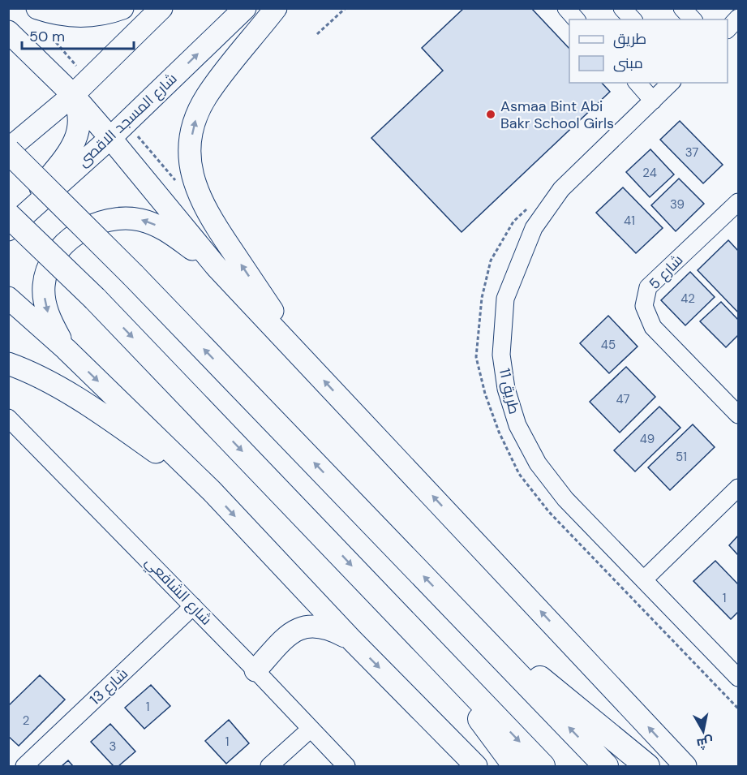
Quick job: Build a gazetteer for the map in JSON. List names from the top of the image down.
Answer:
{
  "streets": {
    "main road": ["شارع المسجد الاقصى"],
    "street": [
      "شارع 5",
      "طريق 11",
      "شارع الشافعي",
      "شارع 13"
    ]
  },
  "crossings": [
    ["شارع الشافعي", "شارع 13"]
  ],
  "places": ["Asmaa Bint Abi Bakr School Girls"],
  "house_numbers": [
    "37",
    "24",
    "39",
    "41",
    "42",
    "45",
    "47",
    "49",
    "51",
    "1",
    "1",
    "2",
    "1",
    "3"
  ],
  "legend": ["طريق", "مبنى"],
  "scale_bar": "50 m",
  "north": "bottom"
}
